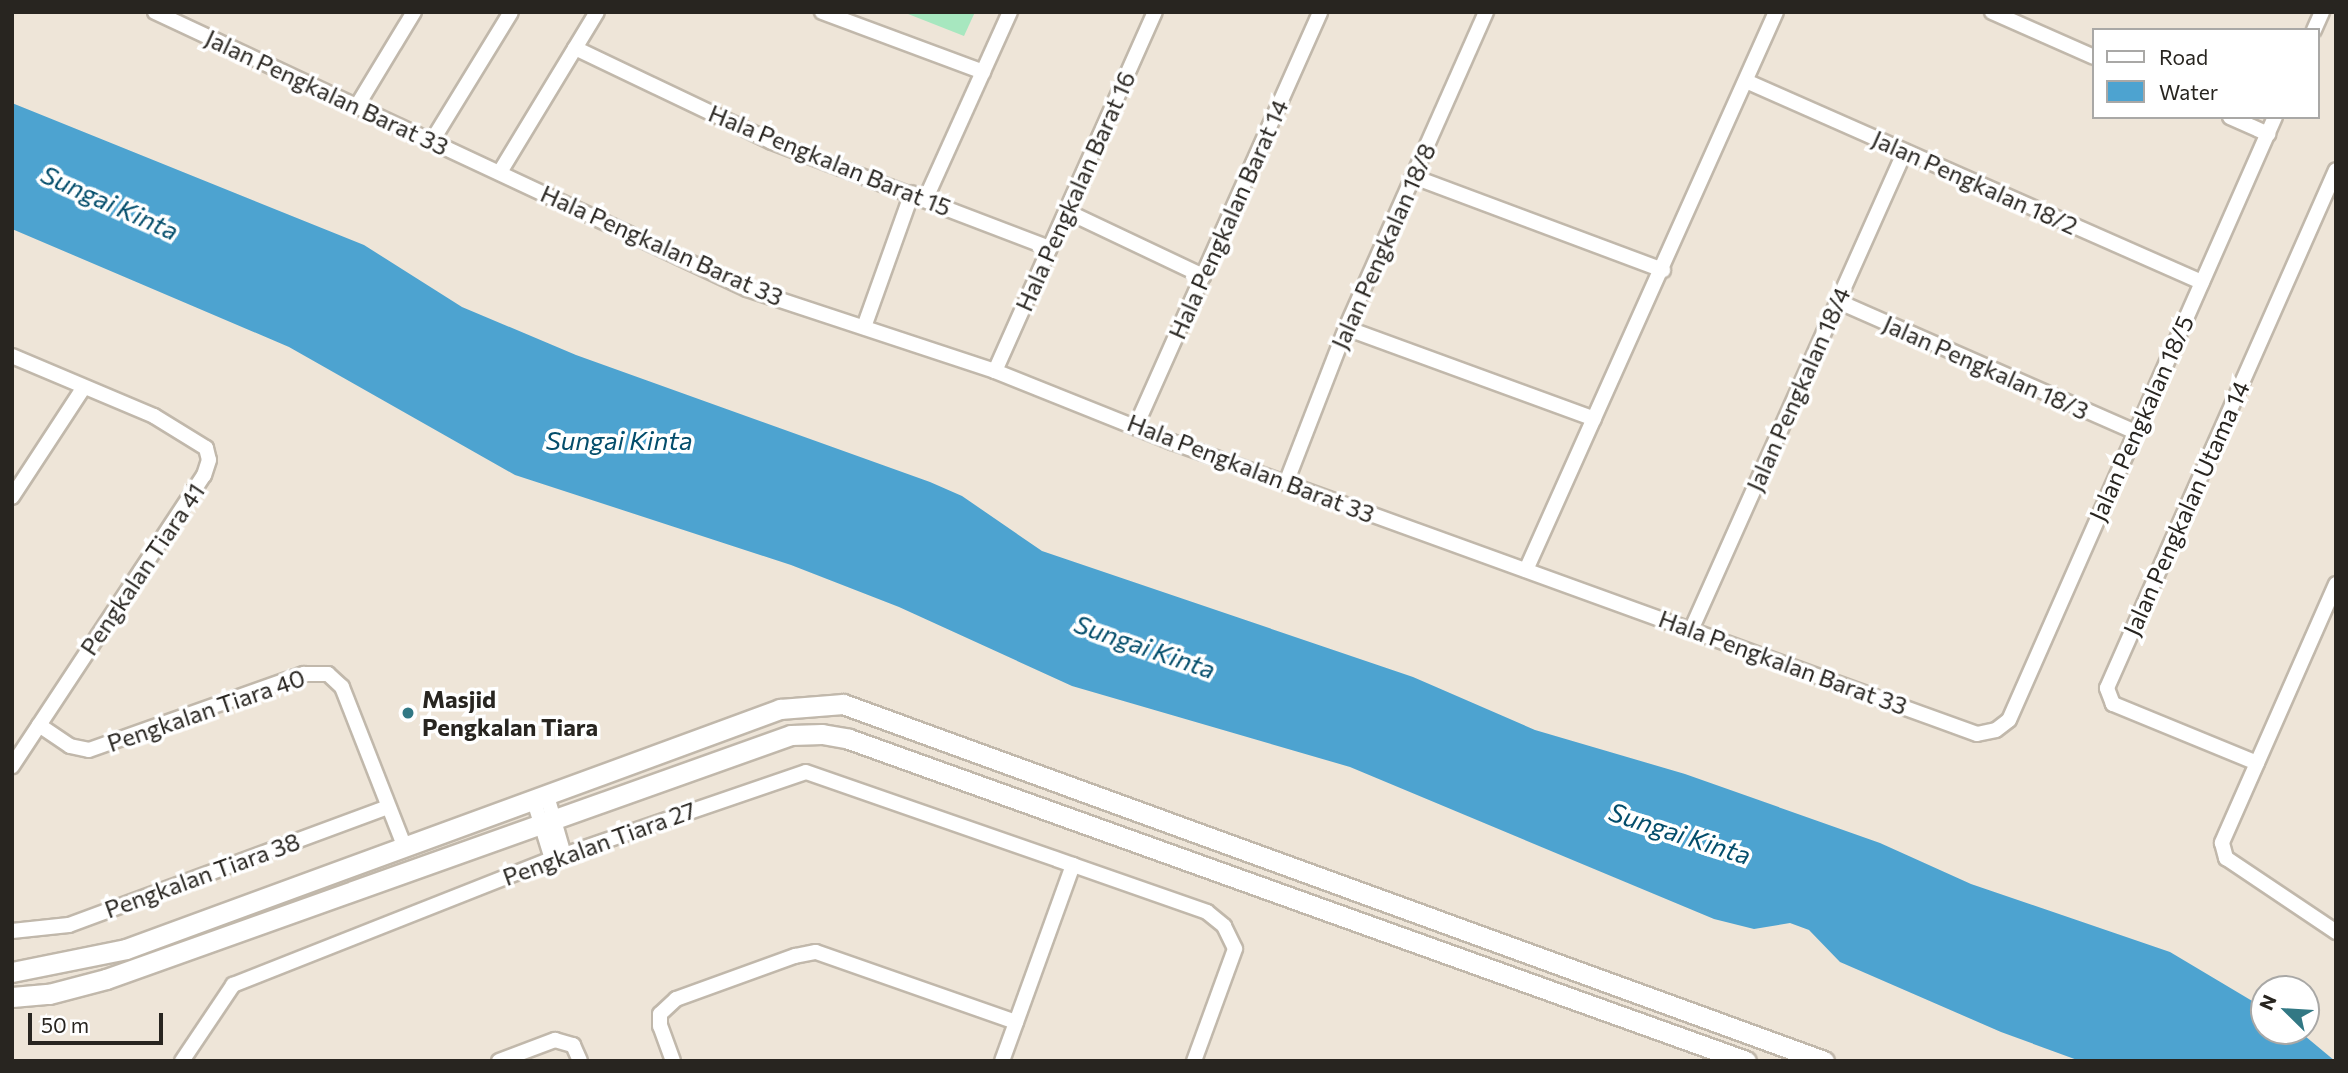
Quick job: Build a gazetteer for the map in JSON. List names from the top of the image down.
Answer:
{
  "streets": {
    "street": [
      "Jalan Pengkalan Barat 33",
      "Hala Pengkalan Barat 15",
      "Jalan Pengkalan 18/2",
      "Hala Pengkalan Barat 16",
      "Hala Pengkalan Barat 14",
      "Hala Pengkalan Barat 33",
      "Jalan Pengkalan 18/8",
      "Jalan Pengkalan 18/3",
      "Jalan Pengkalan 18/4",
      "Jalan Pengkalan 18/5",
      "Jalan Pengkalan Utama 14",
      "Pengkalan Tiara 41",
      "Pengkalan Tiara 40",
      "Pengkalan Tiara 27",
      "Pengkalan Tiara 38"
    ]
  },
  "crossings": [
    ["Jalan Pengkalan Barat 33", "Hala Pengkalan Barat 33"],
    ["Hala Pengkalan Barat 15", "Hala Pengkalan Barat 16"],
    ["Jalan Pengkalan 18/2", "Jalan Pengkalan 18/4"],
    ["Jalan Pengkalan 18/2", "Jalan Pengkalan 18/5"],
    ["Hala Pengkalan Barat 16", "Hala Pengkalan Barat 33"],
    ["Hala Pengkalan Barat 14", "Hala Pengkalan Barat 33"],
    ["Hala Pengkalan Barat 33", "Jalan Pengkalan 18/8"],
    ["Hala Pengkalan Barat 33", "Jalan Pengkalan 18/4"],
    ["Hala Pengkalan Barat 33", "Jalan Pengkalan 18/5"],
    ["Jalan Pengkalan 18/3", "Jalan Pengkalan 18/4"],
    ["Jalan Pengkalan 18/3", "Jalan Pengkalan 18/5"],
    ["Pengkalan Tiara 41", "Pengkalan Tiara 40"],
    ["Pengkalan Tiara 40", "Pengkalan Tiara 38"]
  ],
  "water": ["Sungai Kinta"],
  "places": ["Masjid Pengkalan Tiara"],
  "legend": ["Road", "Water"],
  "scale_bar": "50 m",
  "north": "top left"
}
